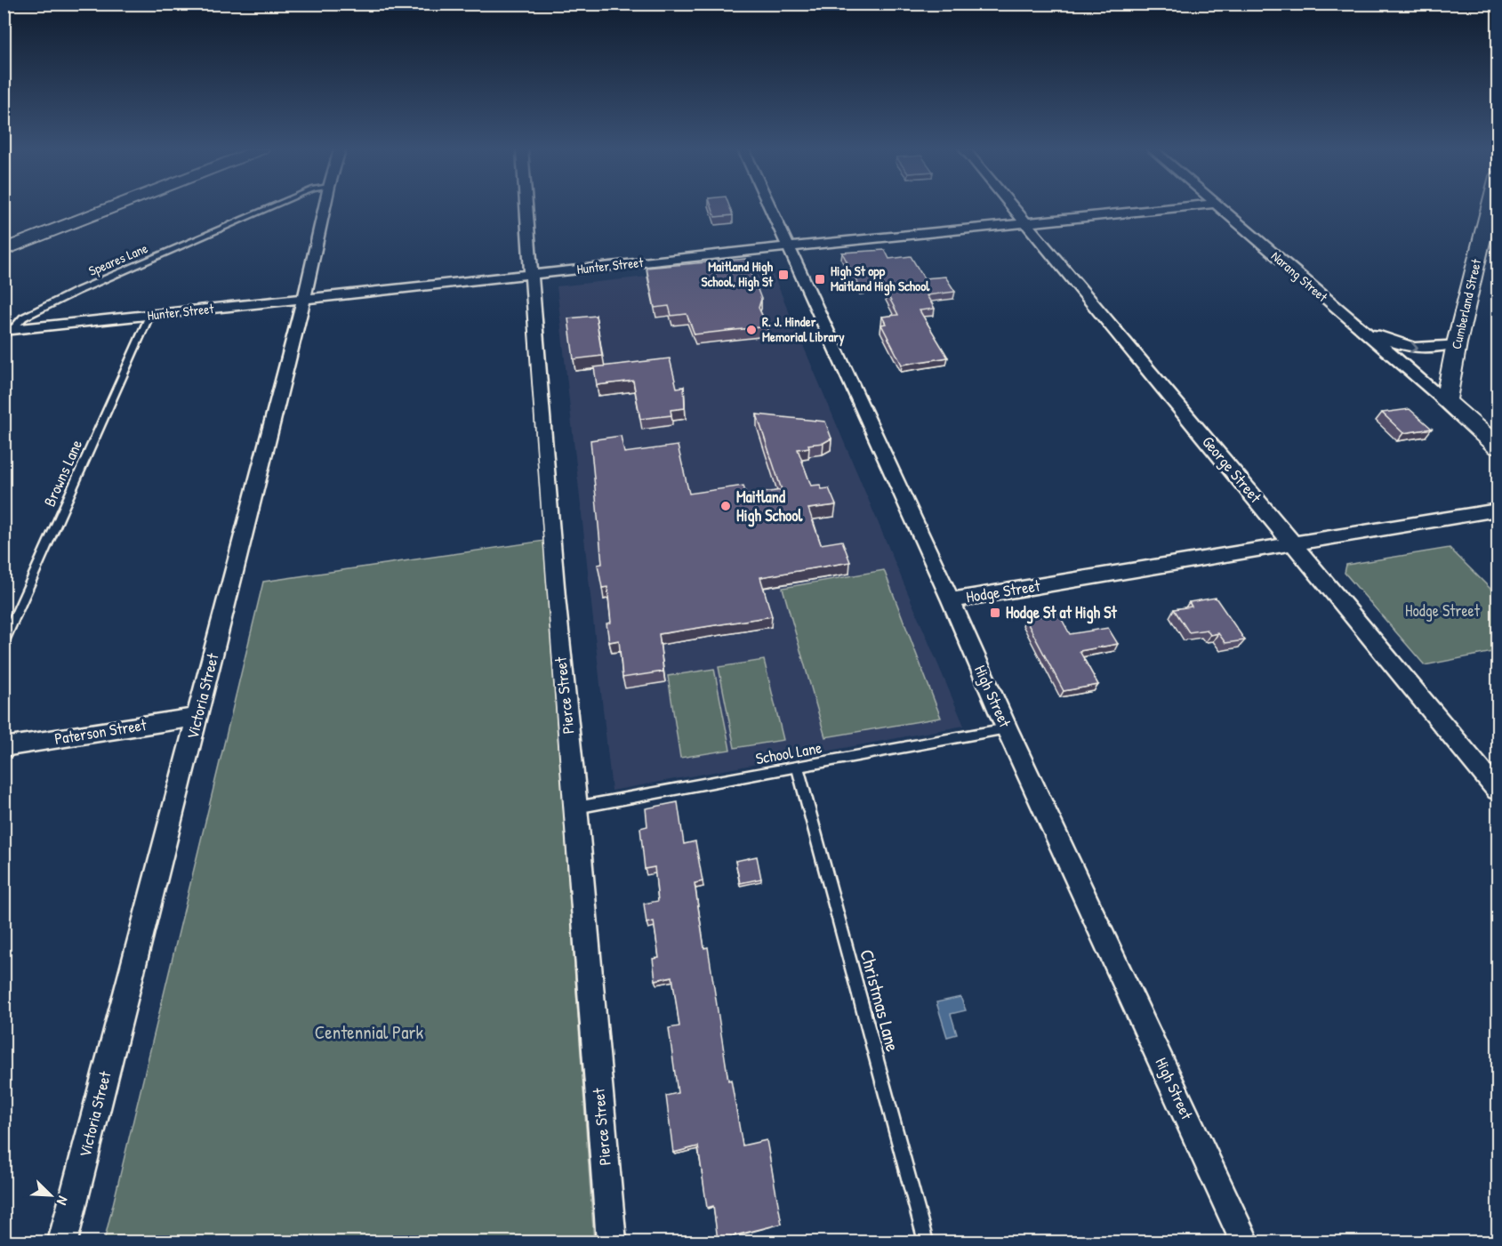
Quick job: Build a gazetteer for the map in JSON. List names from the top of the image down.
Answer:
{
  "streets": {
    "street": [
      "Hunter Street",
      "Narang Street",
      "Cumberland Street",
      "George Street",
      "Hodge Street",
      "Pierce Street",
      "Victoria Street",
      "High Street",
      "Paterson Street"
    ],
    "lane": [
      "Speares Lane",
      "Browns Lane",
      "School Lane",
      "Christmas Lane"
    ]
  },
  "crossings": [
    ["Speares Lane", "Hunter Street"],
    ["Hunter Street", "George Street"],
    ["Hunter Street", "Browns Lane"],
    ["Hunter Street", "Pierce Street"],
    ["Hunter Street", "Victoria Street"],
    ["Hunter Street", "High Street"],
    ["Narang Street", "Cumberland Street"],
    ["George Street", "Hodge Street"],
    ["Hodge Street", "High Street"],
    ["Pierce Street", "School Lane"],
    ["Victoria Street", "Paterson Street"],
    ["High Street", "School Lane"],
    ["School Lane", "Christmas Lane"]
  ],
  "parks": ["Hodge Street", "Centennial Park"],
  "places": {
    "transit": ["Maitland High School, High St", "High St opp Maitland High School", "Hodge St at High St"],
    "other": ["R. J. Hinder Memorial Library", "Maitland High School"]
  },
  "north": "bottom right"
}
